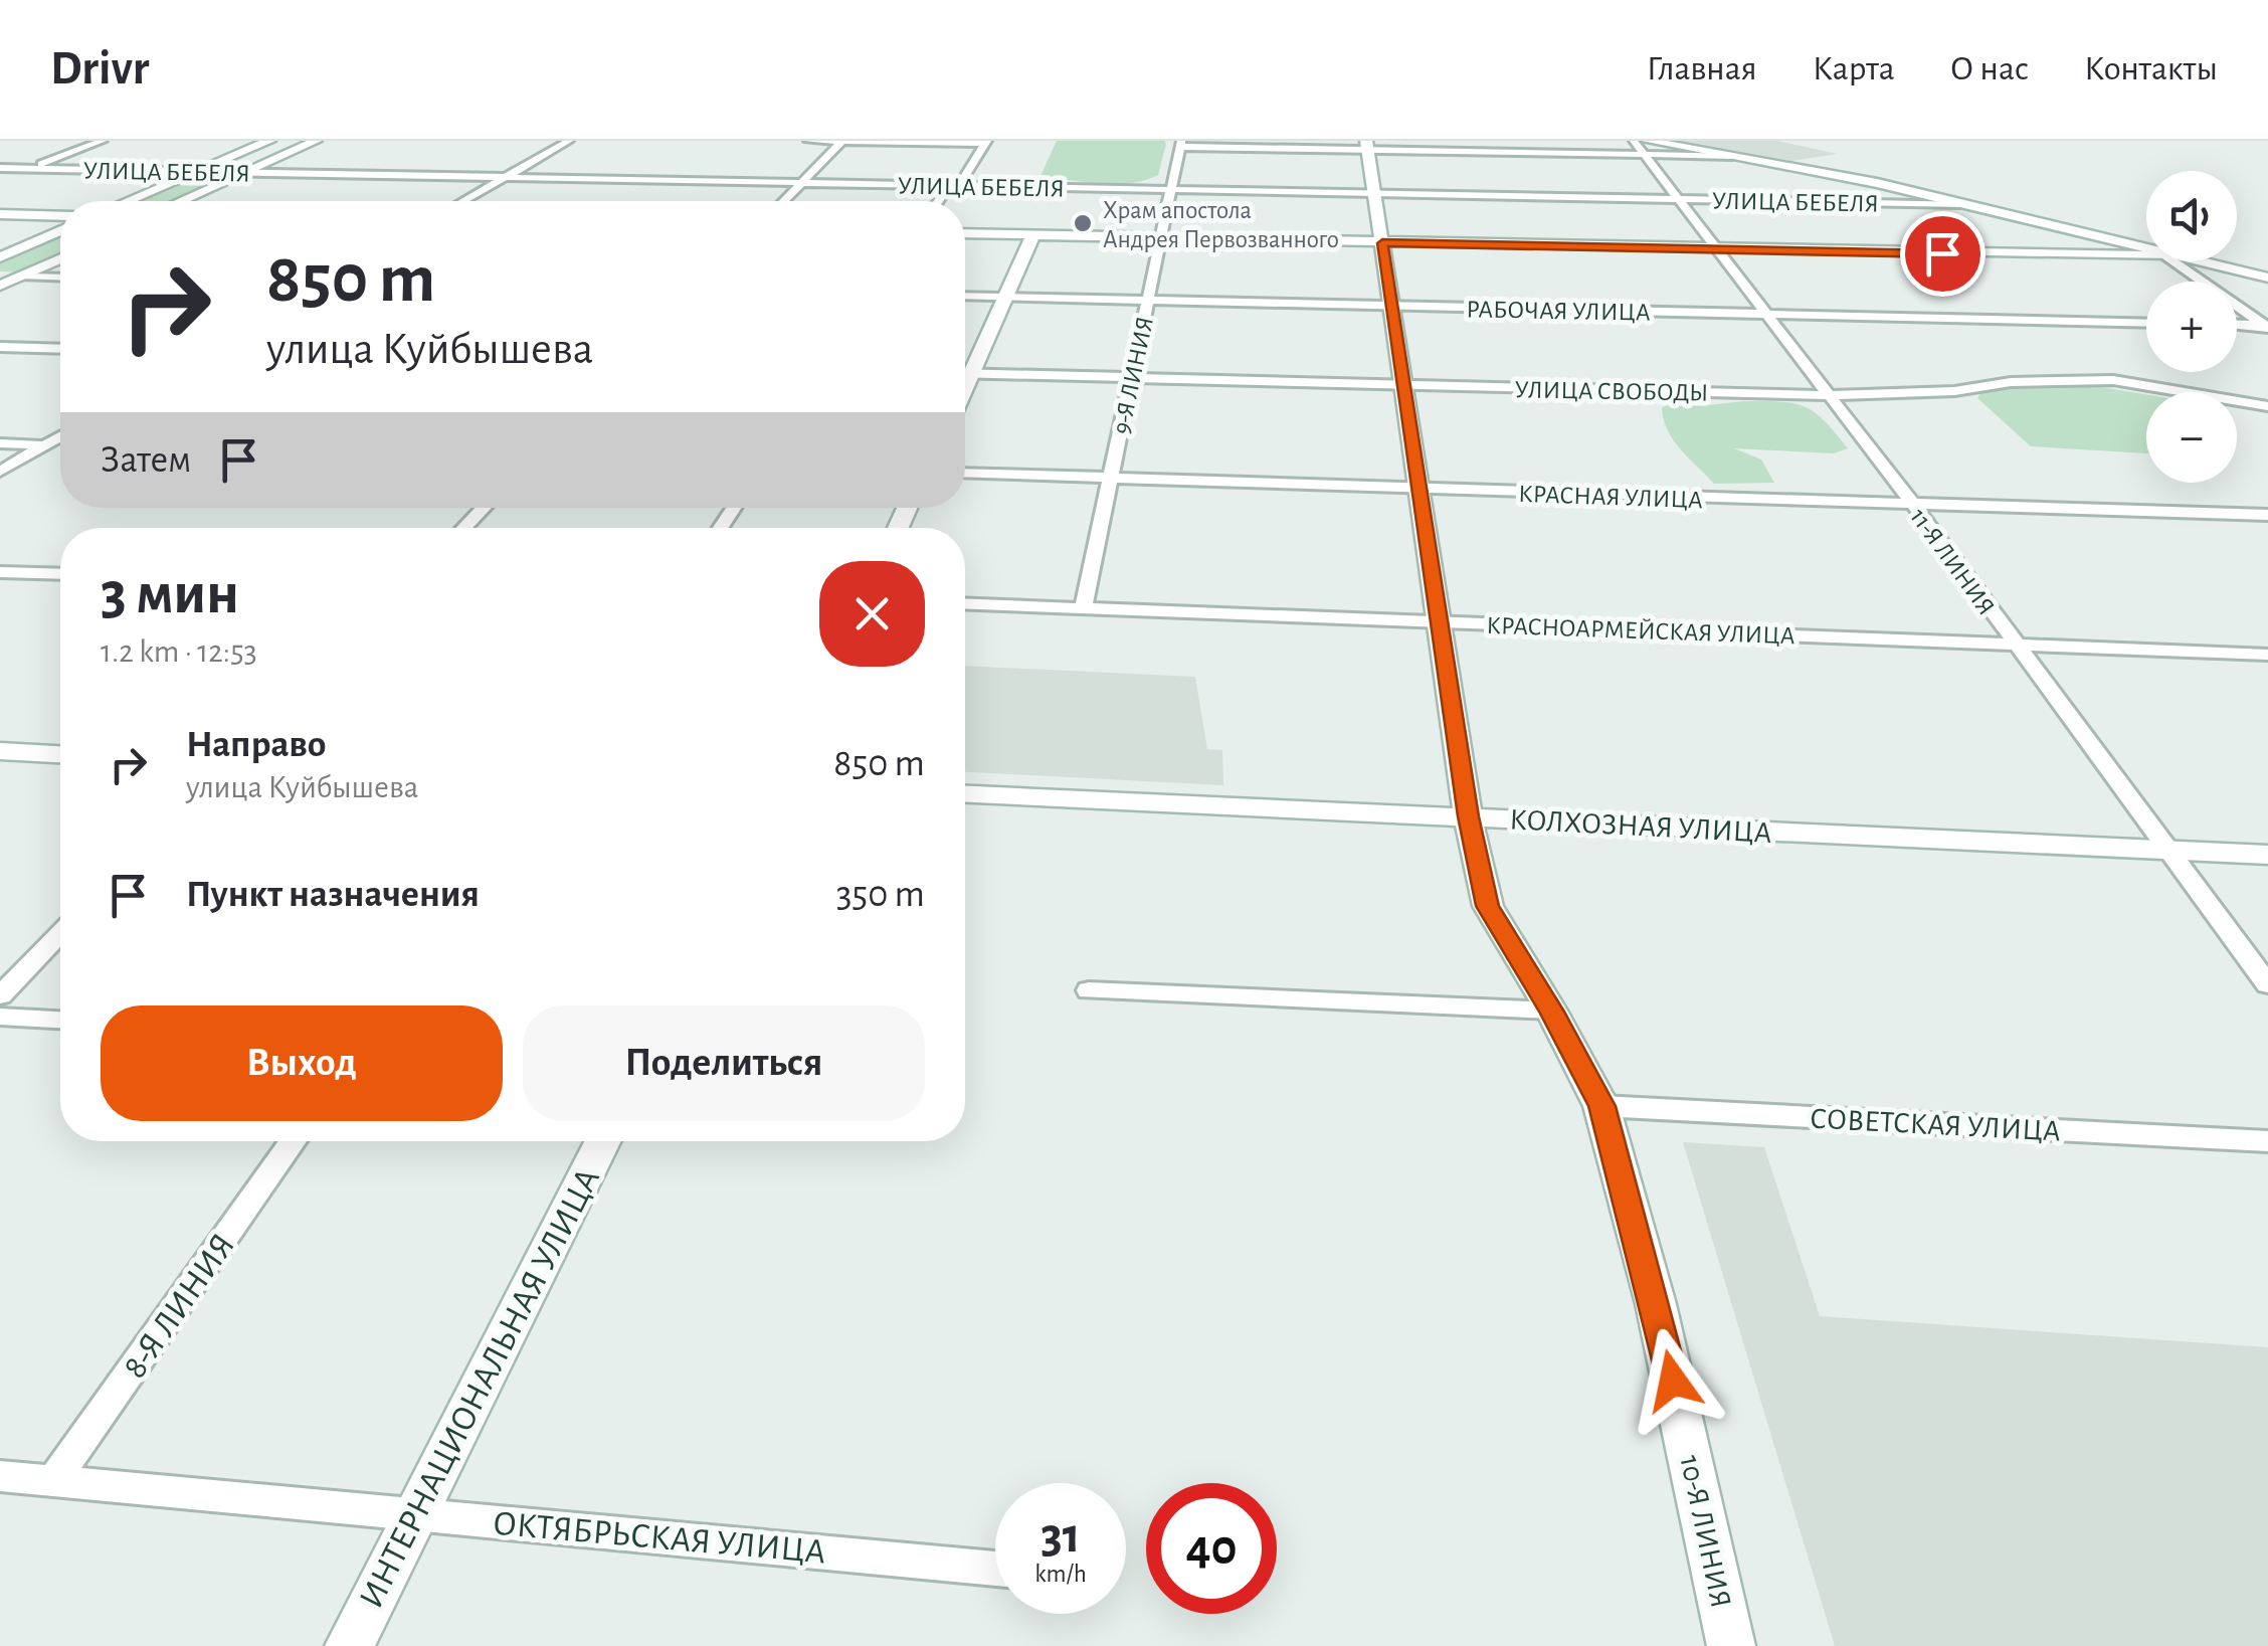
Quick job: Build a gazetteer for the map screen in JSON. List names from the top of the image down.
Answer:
{
  "streets": {
    "street": [
      "УЛИЦА БЕБЕЛЯ",
      "РАБОЧАЯ УЛИЦА",
      "9-Я ЛИНИЯ",
      "УЛИЦА СВОБОДЫ",
      "КРАСНАЯ УЛИЦА",
      "11-Я ЛИНИЯ",
      "КРАСНОАРМЕЙСКАЯ УЛИЦА",
      "КОЛХОЗНАЯ УЛИЦА",
      "СОВЕТСКАЯ УЛИЦА",
      "8-Я ЛИНИЯ",
      "ИНТЕРНАЦИОНАЛЬНАЯ УЛИЦА",
      "10-Я ЛИНИЯ",
      "ОКТЯБРЬСКАЯ УЛИЦА"
    ]
  },
  "crossings": [
    ["УЛИЦА БЕБЕЛЯ", "9-Я ЛИНИЯ"],
    ["УЛИЦА БЕБЕЛЯ", "11-Я ЛИНИЯ"],
    ["УЛИЦА БЕБЕЛЯ", "10-Я ЛИНИЯ"],
    ["РАБОЧАЯ УЛИЦА", "9-Я ЛИНИЯ"],
    ["РАБОЧАЯ УЛИЦА", "11-Я ЛИНИЯ"],
    ["РАБОЧАЯ УЛИЦА", "10-Я ЛИНИЯ"],
    ["9-Я ЛИНИЯ", "УЛИЦА СВОБОДЫ"],
    ["9-Я ЛИНИЯ", "КРАСНАЯ УЛИЦА"],
    ["9-Я ЛИНИЯ", "КРАСНОАРМЕЙСКАЯ УЛИЦА"],
    ["УЛИЦА СВОБОДЫ", "11-Я ЛИНИЯ"],
    ["УЛИЦА СВОБОДЫ", "10-Я ЛИНИЯ"],
    ["КРАСНАЯ УЛИЦА", "11-Я ЛИНИЯ"],
    ["КРАСНАЯ УЛИЦА", "10-Я ЛИНИЯ"],
    ["11-Я ЛИНИЯ", "КРАСНОАРМЕЙСКАЯ УЛИЦА"],
    ["11-Я ЛИНИЯ", "КОЛХОЗНАЯ УЛИЦА"],
    ["КРАСНОАРМЕЙСКАЯ УЛИЦА", "10-Я ЛИНИЯ"],
    ["КОЛХОЗНАЯ УЛИЦА", "10-Я ЛИНИЯ"],
    ["СОВЕТСКАЯ УЛИЦА", "10-Я ЛИНИЯ"],
    ["8-Я ЛИНИЯ", "ОКТЯБРЬСКАЯ УЛИЦА"],
    ["ИНТЕРНАЦИОНАЛЬНАЯ УЛИЦА", "ОКТЯБРЬСКАЯ УЛИЦА"]
  ],
  "places": ["Храм апостола Андрея Первозванного"],
  "page": {
    "header": "Drivr",
    "nav": [
      "Главная",
      "Карта",
      "О нас",
      "Контакты"
    ],
    "map_buttons": ["+", "−"],
    "turn": ["850 m", "улица Куйбышева"],
    "then": "Затем",
    "heading": ["3 мин", "1.2 km · 12:53"],
    "list": [
      {
        "name": "Направо",
        "note": "улица Куйбышева",
        "value": "850 m"
      },
      {
        "name": "Пункт назначения",
        "value": "350 m"
      }
    ],
    "buttons": ["Выход", "Поделиться"],
    "speed": "31 km/h",
    "limit": "40"
  }
}
